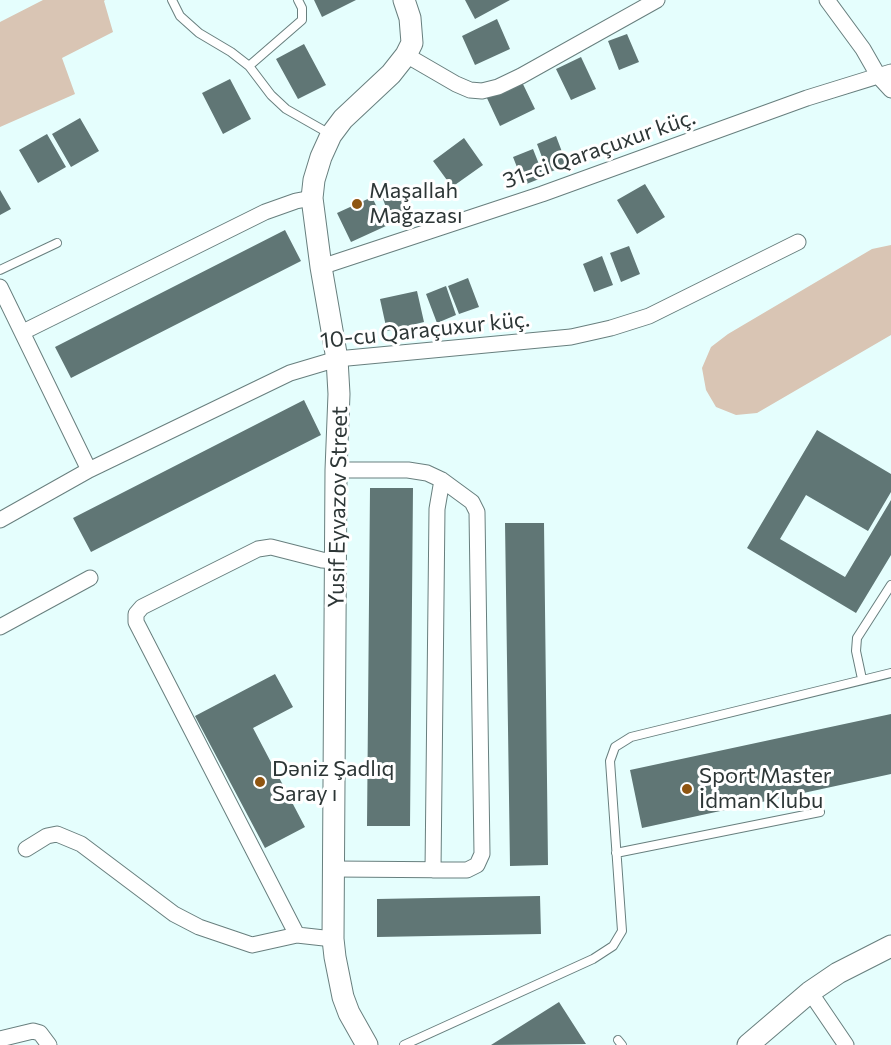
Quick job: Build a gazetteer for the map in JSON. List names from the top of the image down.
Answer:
{
  "streets": {
    "street": ["31-ci Qaraçuxur küç.", "10-cu Qaraçuxur küç.", "Yusif Eyvazov Street"]
  },
  "crossings": [
    ["31-ci Qaraçuxur küç.", "Yusif Eyvazov Street"],
    ["10-cu Qaraçuxur küç.", "Yusif Eyvazov Street"]
  ],
  "places": ["Maşallah Mağazası", "Dəniz Şadlıq Saray ı", "Sport Master İdman Klubu"]
}
